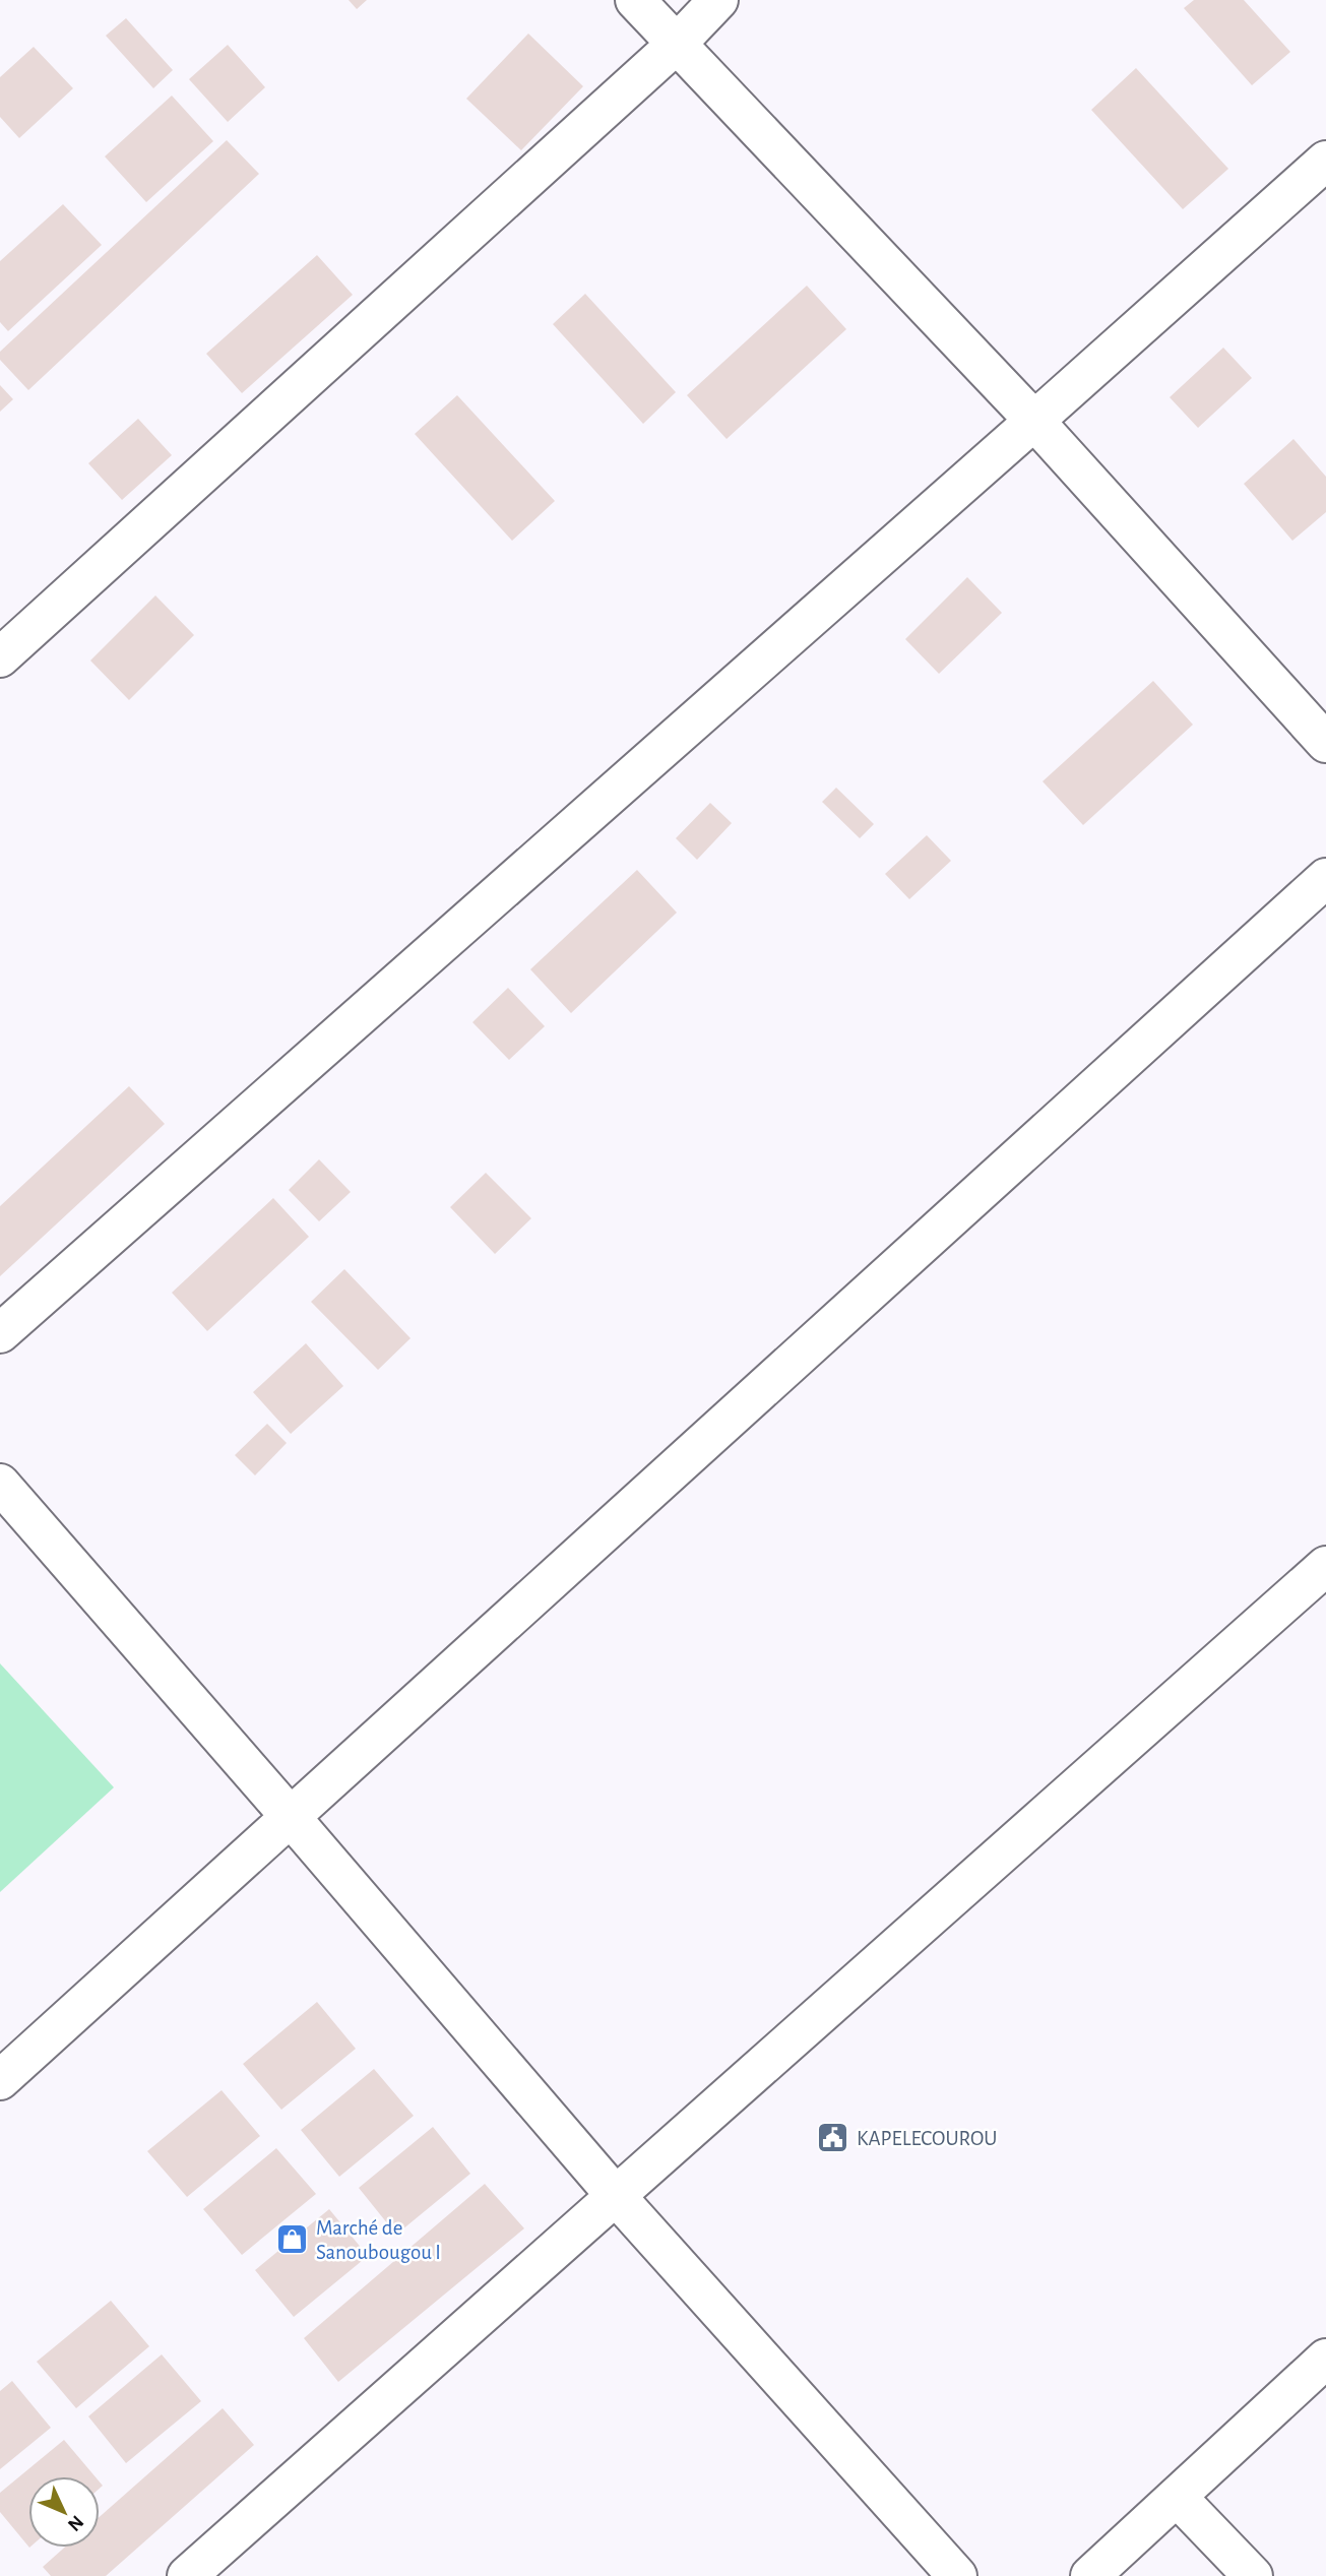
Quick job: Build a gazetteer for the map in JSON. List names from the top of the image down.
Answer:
{
  "places": {
    "public building": ["KAPELECOUROU"],
    "shop": ["Marché de Sanoubougou I"]
  },
  "north": "bottom right"
}
